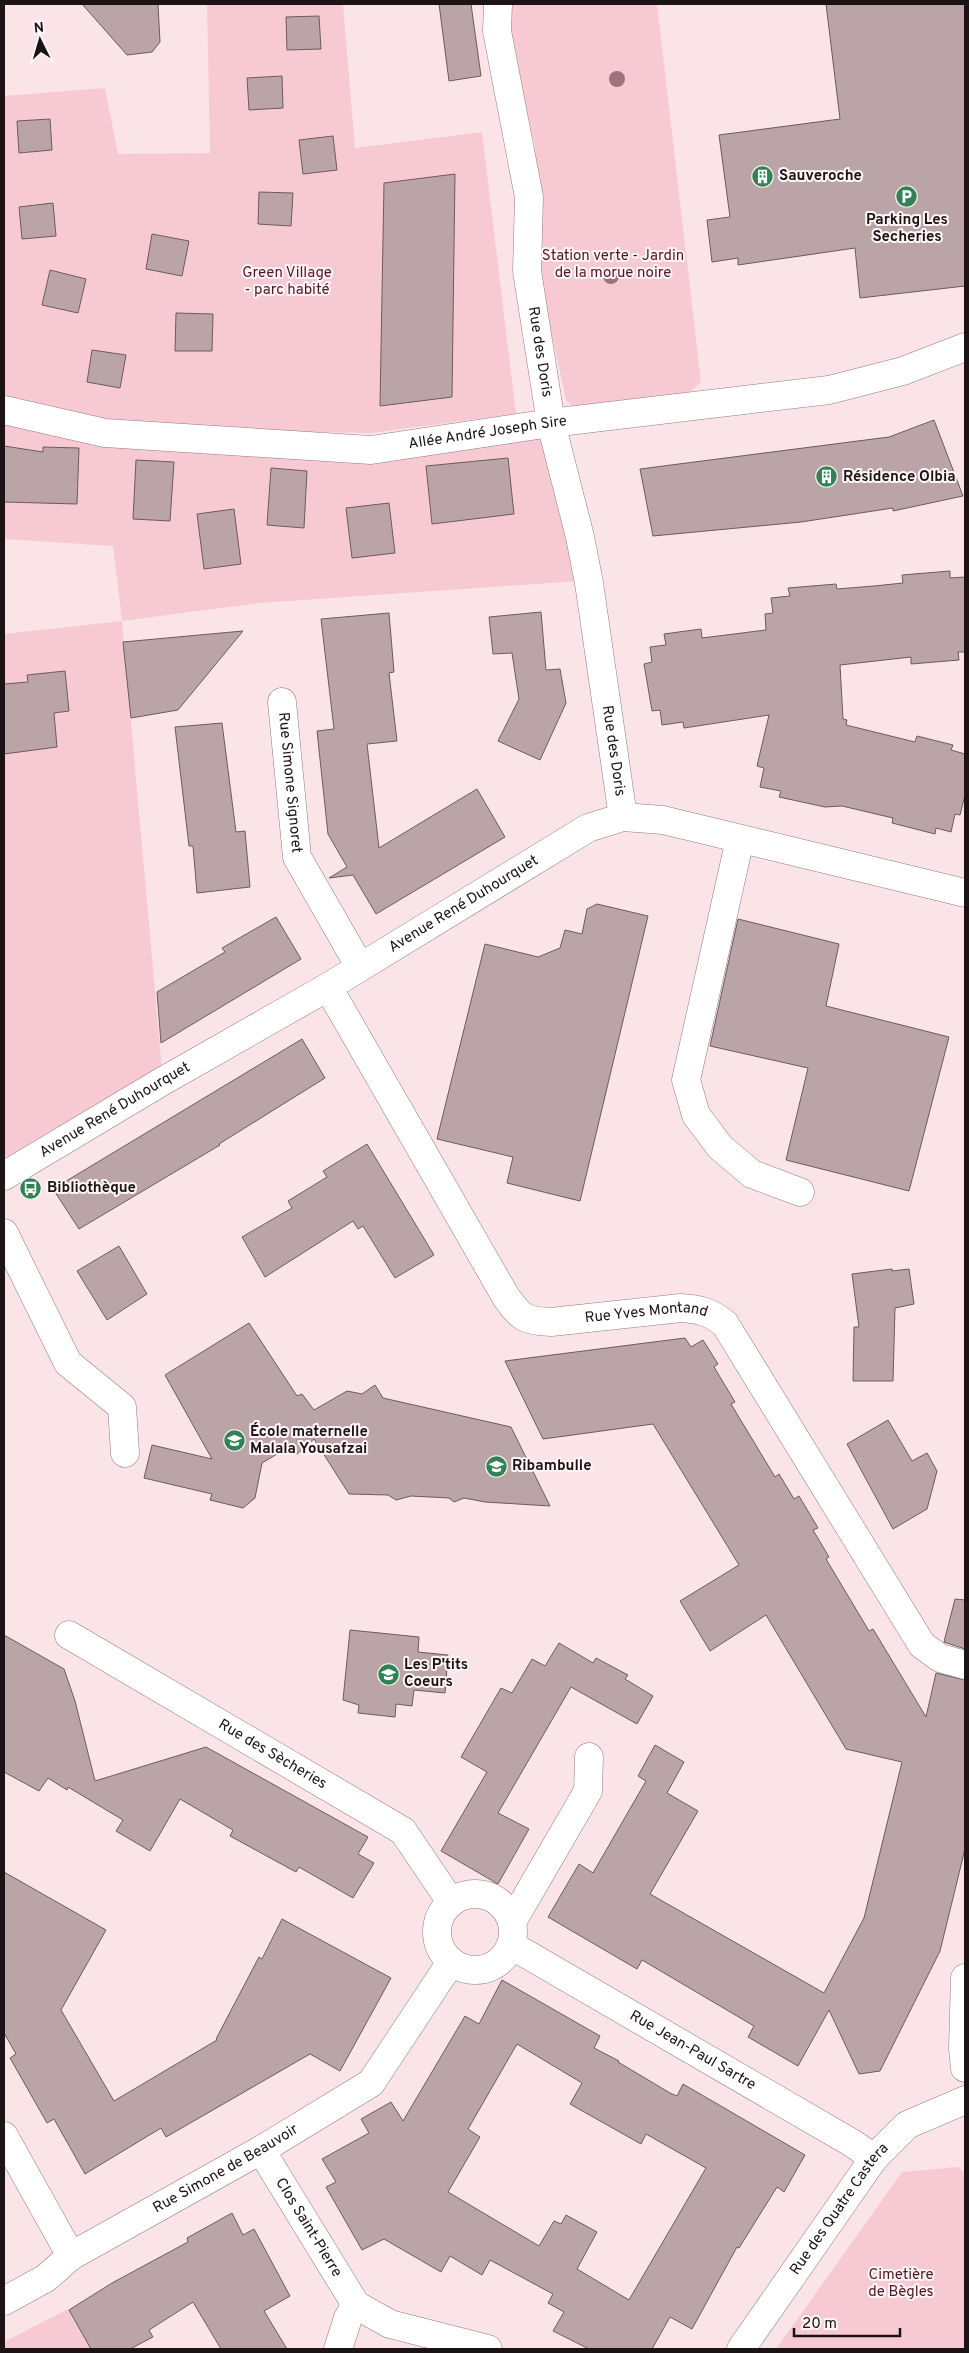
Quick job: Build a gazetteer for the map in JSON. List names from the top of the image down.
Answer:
{
  "streets": {
    "street": [
      "Rue des Doris",
      "Allée André Joseph Sire",
      "Rue Simone Signoret",
      "Avenue René Duhourquet",
      "Rue Yves Montand",
      "Rue des Sècheries",
      "Rue Jean-Paul Sartre",
      "Rue Simone de Beauvoir",
      "Rue des Quatre Castera",
      "Clos Saint-Pierre"
    ]
  },
  "crossings": [
    ["Rue des Doris", "Allée André Joseph Sire"],
    ["Rue des Doris", "Avenue René Duhourquet"],
    ["Rue Simone Signoret", "Avenue René Duhourquet"],
    ["Avenue René Duhourquet", "Rue Yves Montand"],
    ["Rue des Sècheries", "Rue Jean-Paul Sartre"],
    ["Rue des Sècheries", "Rue Simone de Beauvoir"],
    ["Rue Jean-Paul Sartre", "Rue Simone de Beauvoir"],
    ["Rue Jean-Paul Sartre", "Rue des Quatre Castera"],
    ["Rue Simone de Beauvoir", "Clos Saint-Pierre"]
  ],
  "parks": ["Station verte - Jardin de la morue noire", "Green Village - parc habité", "Cimetière de Bègles"],
  "places": {
    "building": ["Sauveroche", "Résidence Olbia"],
    "parking": ["Parking Les Secheries"],
    "bus stop": ["Bibliothèque"],
    "school or university": ["École maternelle Malala Yousafzai", "Ribambulle", "Les P'tits Coeurs"]
  },
  "scale_bar": "20 m",
  "north": "top"
}
